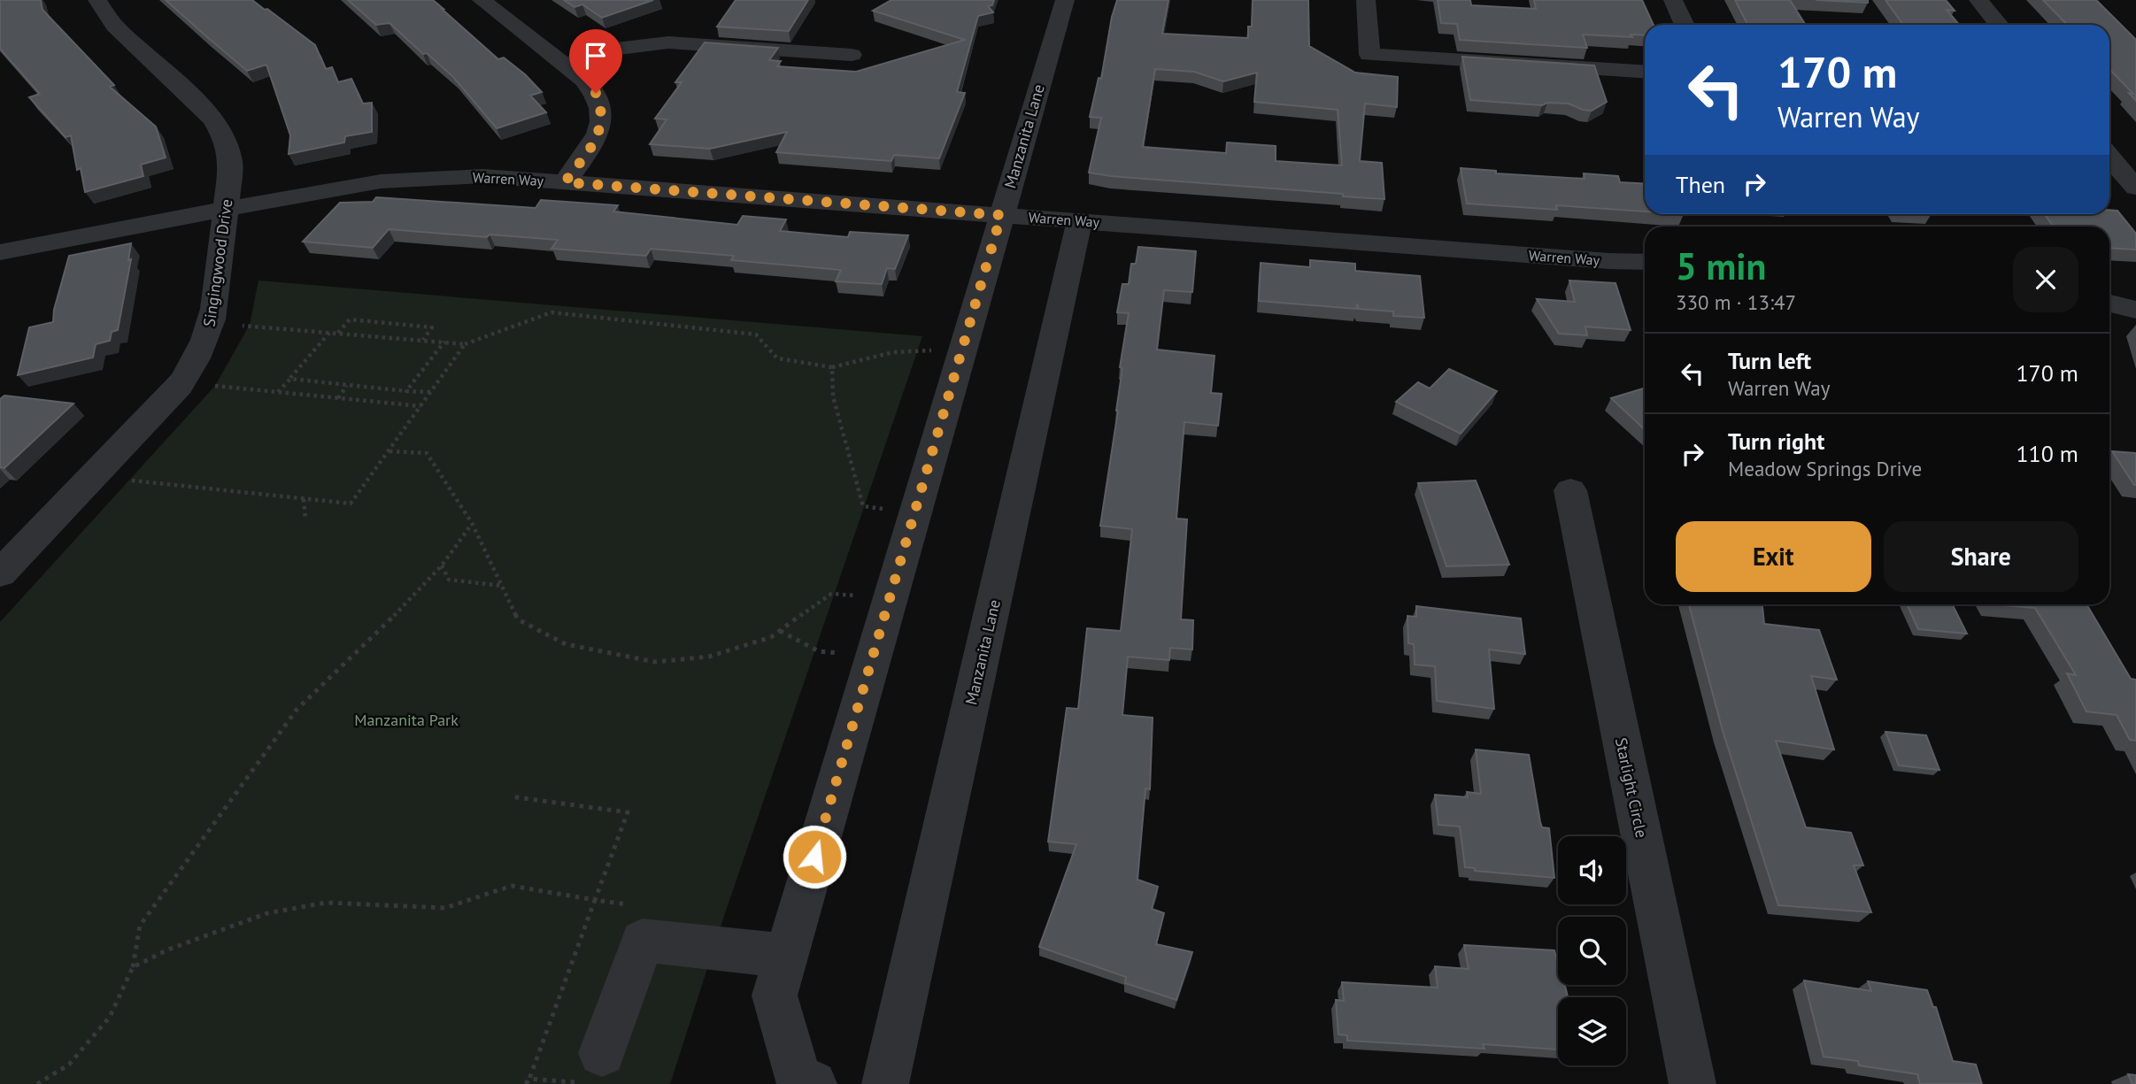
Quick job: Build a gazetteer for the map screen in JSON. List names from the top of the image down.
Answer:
{
  "streets": {
    "street": [
      "Manzanita Lane",
      "Warren Way",
      "Singingwood Drive",
      "Starlight Circle"
    ]
  },
  "crossings": [
    ["Manzanita Lane", "Warren Way"],
    ["Warren Way", "Singingwood Drive"]
  ],
  "parks": ["Manzanita Park"],
  "page": {
    "turn": ["170 m", "Warren Way"],
    "then": "Then",
    "heading": ["5 min", "330 m · 13:47"],
    "list": [
      {
        "name": "Turn left",
        "note": "Warren Way",
        "value": "170 m"
      },
      {
        "name": "Turn right",
        "note": "Meadow Springs Drive",
        "value": "110 m"
      }
    ],
    "buttons": ["Exit", "Share"]
  }
}
